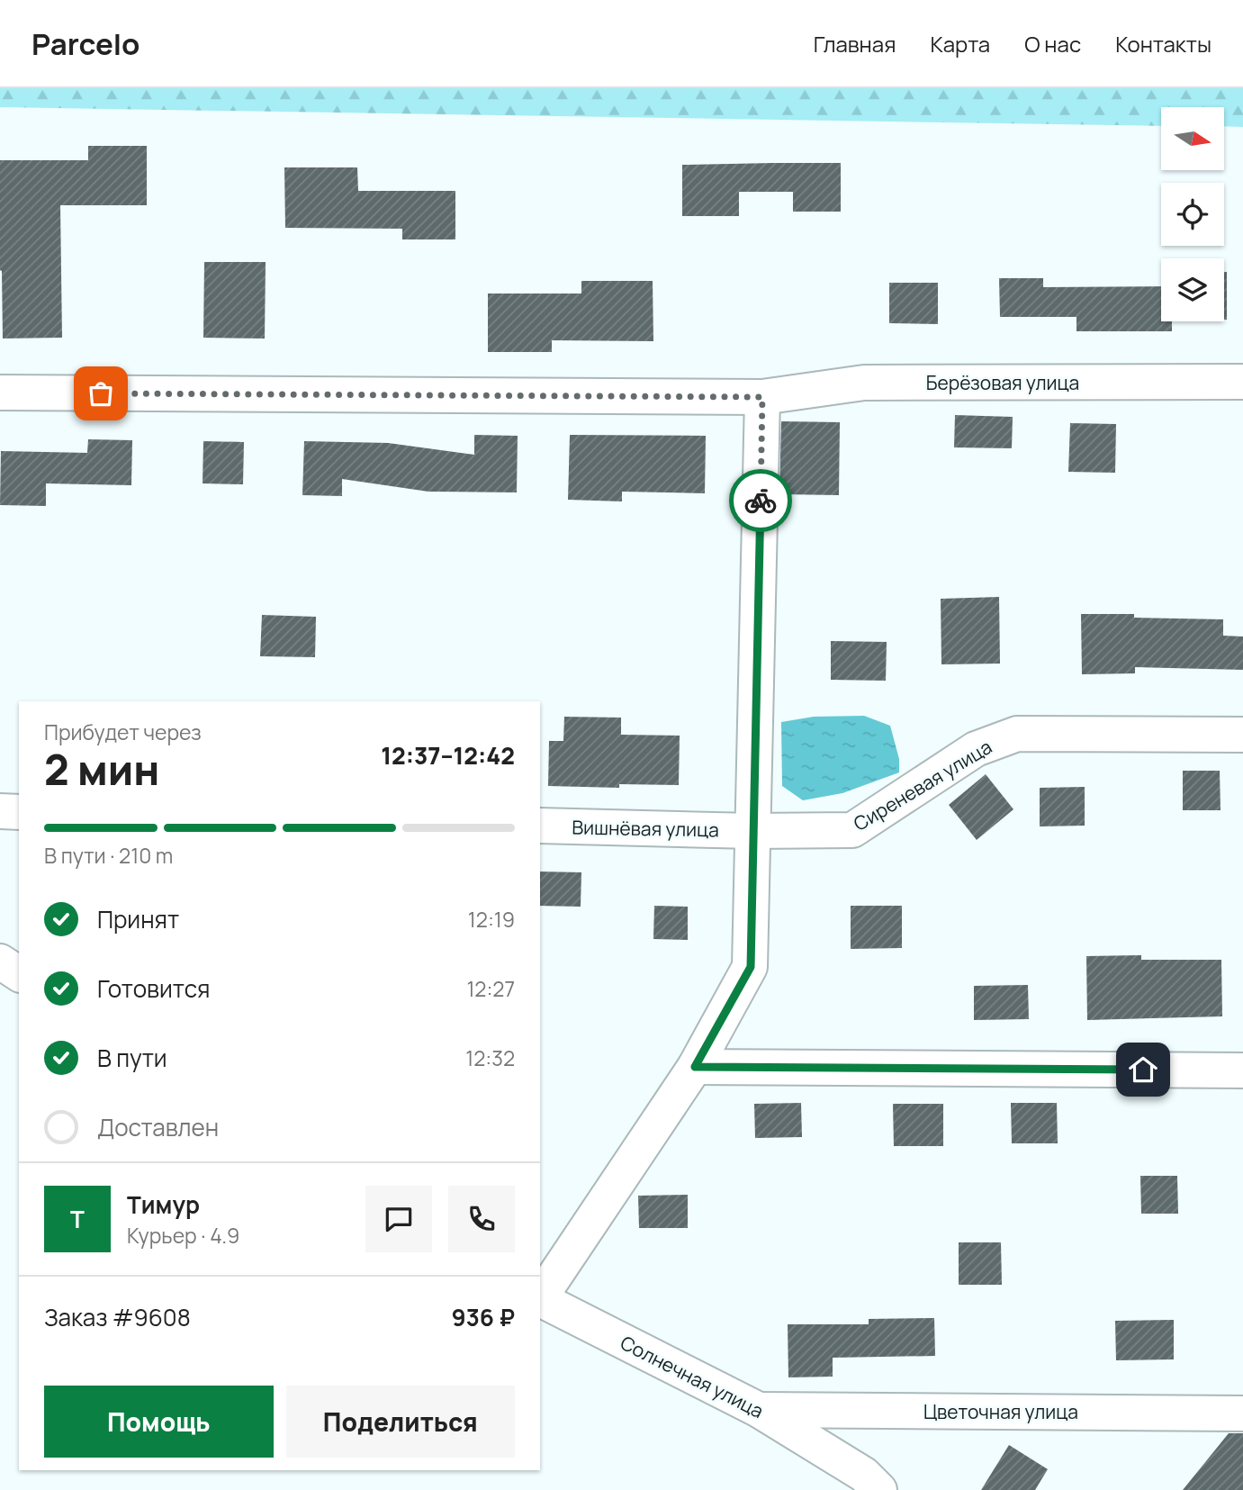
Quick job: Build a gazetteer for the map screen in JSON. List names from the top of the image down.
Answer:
{
  "streets": {
    "street": [
      "Берёзовая улица",
      "Сиреневая улица",
      "Вишнёвая улица",
      "Солнечная улица",
      "Цветочная улица"
    ]
  },
  "crossings": [
    ["Сиреневая улица", "Вишнёвая улица"],
    ["Солнечная улица", "Цветочная улица"]
  ],
  "north": "right",
  "page": {
    "header": "Parcelo",
    "nav": [
      "Главная",
      "Карта",
      "О нас",
      "Контакты"
    ],
    "heading": ["2 мин", "Прибудет через", "12:37–12:42"],
    "panel": [
      "Тимур",
      "Курьер · 4.9",
      "Заказ #9608",
      "936 ₽"
    ],
    "bar": "В пути · 210 m",
    "list": [
      ["Принят", "12:19"],
      ["Готовится", "12:27"],
      ["В пути", "12:32"],
      "Доставлен"
    ],
    "round": "Т",
    "buttons": ["Помощь", "Поделиться"]
  }
}
